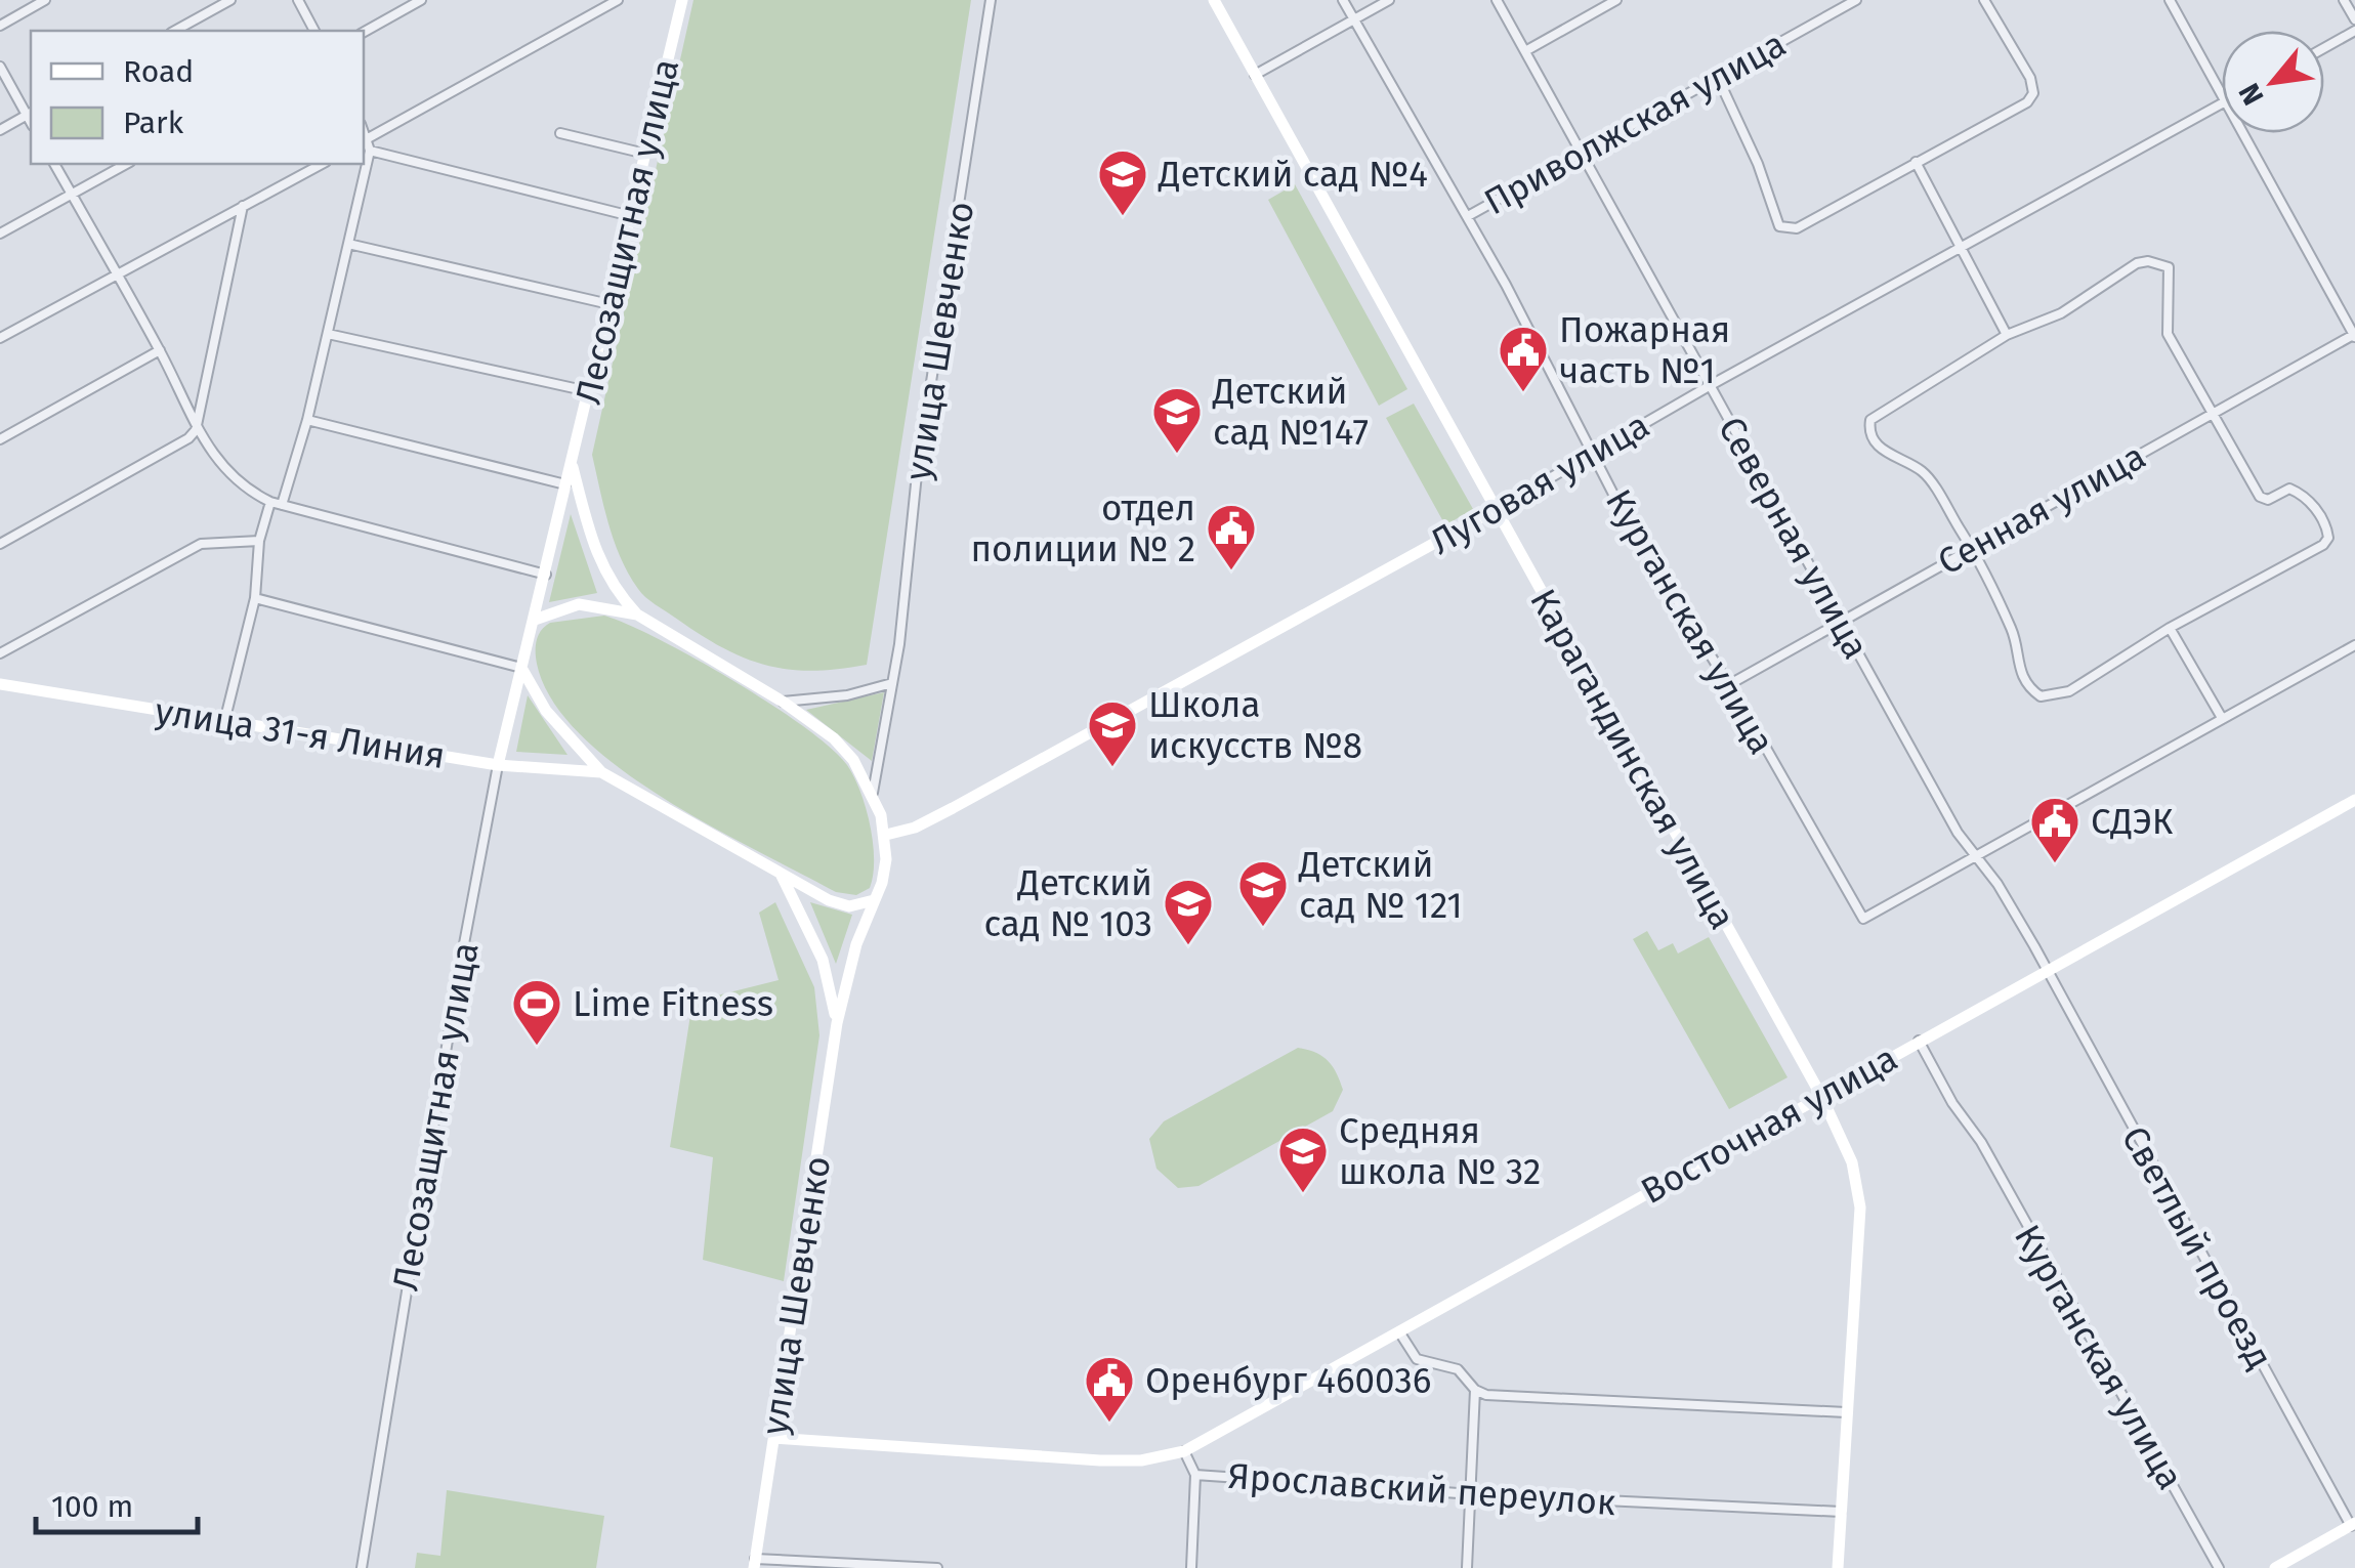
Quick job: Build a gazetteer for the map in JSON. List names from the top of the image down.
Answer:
{
  "streets": {
    "main road": [
      "Лесозащитная улица",
      "улица Шевченко",
      "Луговая улица",
      "улица 31-я Линия",
      "Карагандинская улица",
      "Восточная улица",
      "Ярославский переулок"
    ],
    "street": [
      "Приволжская улица",
      "Сенная улица",
      "Северная улица",
      "Курганская улица",
      "Светлый проезд"
    ]
  },
  "crossings": [
    ["Приволжская улица", "Северная улица"],
    ["Приволжская улица", "Курганская улица"],
    ["Лесозащитная улица", "улица 31-я Линия"],
    ["улица Шевченко", "Луговая улица"],
    ["улица Шевченко", "Ярославский переулок"],
    ["Луговая улица", "Северная улица"],
    ["Луговая улица", "Курганская улица"],
    ["Луговая улица", "Карагандинская улица"],
    ["Сенная улица", "Северная улица"],
    ["Сенная улица", "Курганская улица"],
    ["Северная улица", "Курганская улица"],
    ["Северная улица", "Восточная улица"],
    ["Северная улица", "Светлый проезд"],
    ["Курганская улица", "Восточная улица"],
    ["Карагандинская улица", "Восточная улица"],
    ["Карагандинская улица", "Ярославский переулок"],
    ["Восточная улица", "Светлый проезд"],
    ["Восточная улица", "Ярославский переулок"]
  ],
  "places": {
    "school or university": [
      "Детский сад №4",
      "Детский сад №147",
      "Школа искусств №8",
      "Детский сад № 121",
      "Детский сад № 103",
      "Средняя школа № 32"
    ],
    "public building": [
      "Пожарная часть №1",
      "отдел полиции № 2",
      "СДЭК",
      "Оренбург 460036"
    ],
    "sports": ["Lime Fitness"]
  },
  "legend": ["Road", "Park"],
  "scale_bar": "100 m",
  "north": "bottom left"
}
